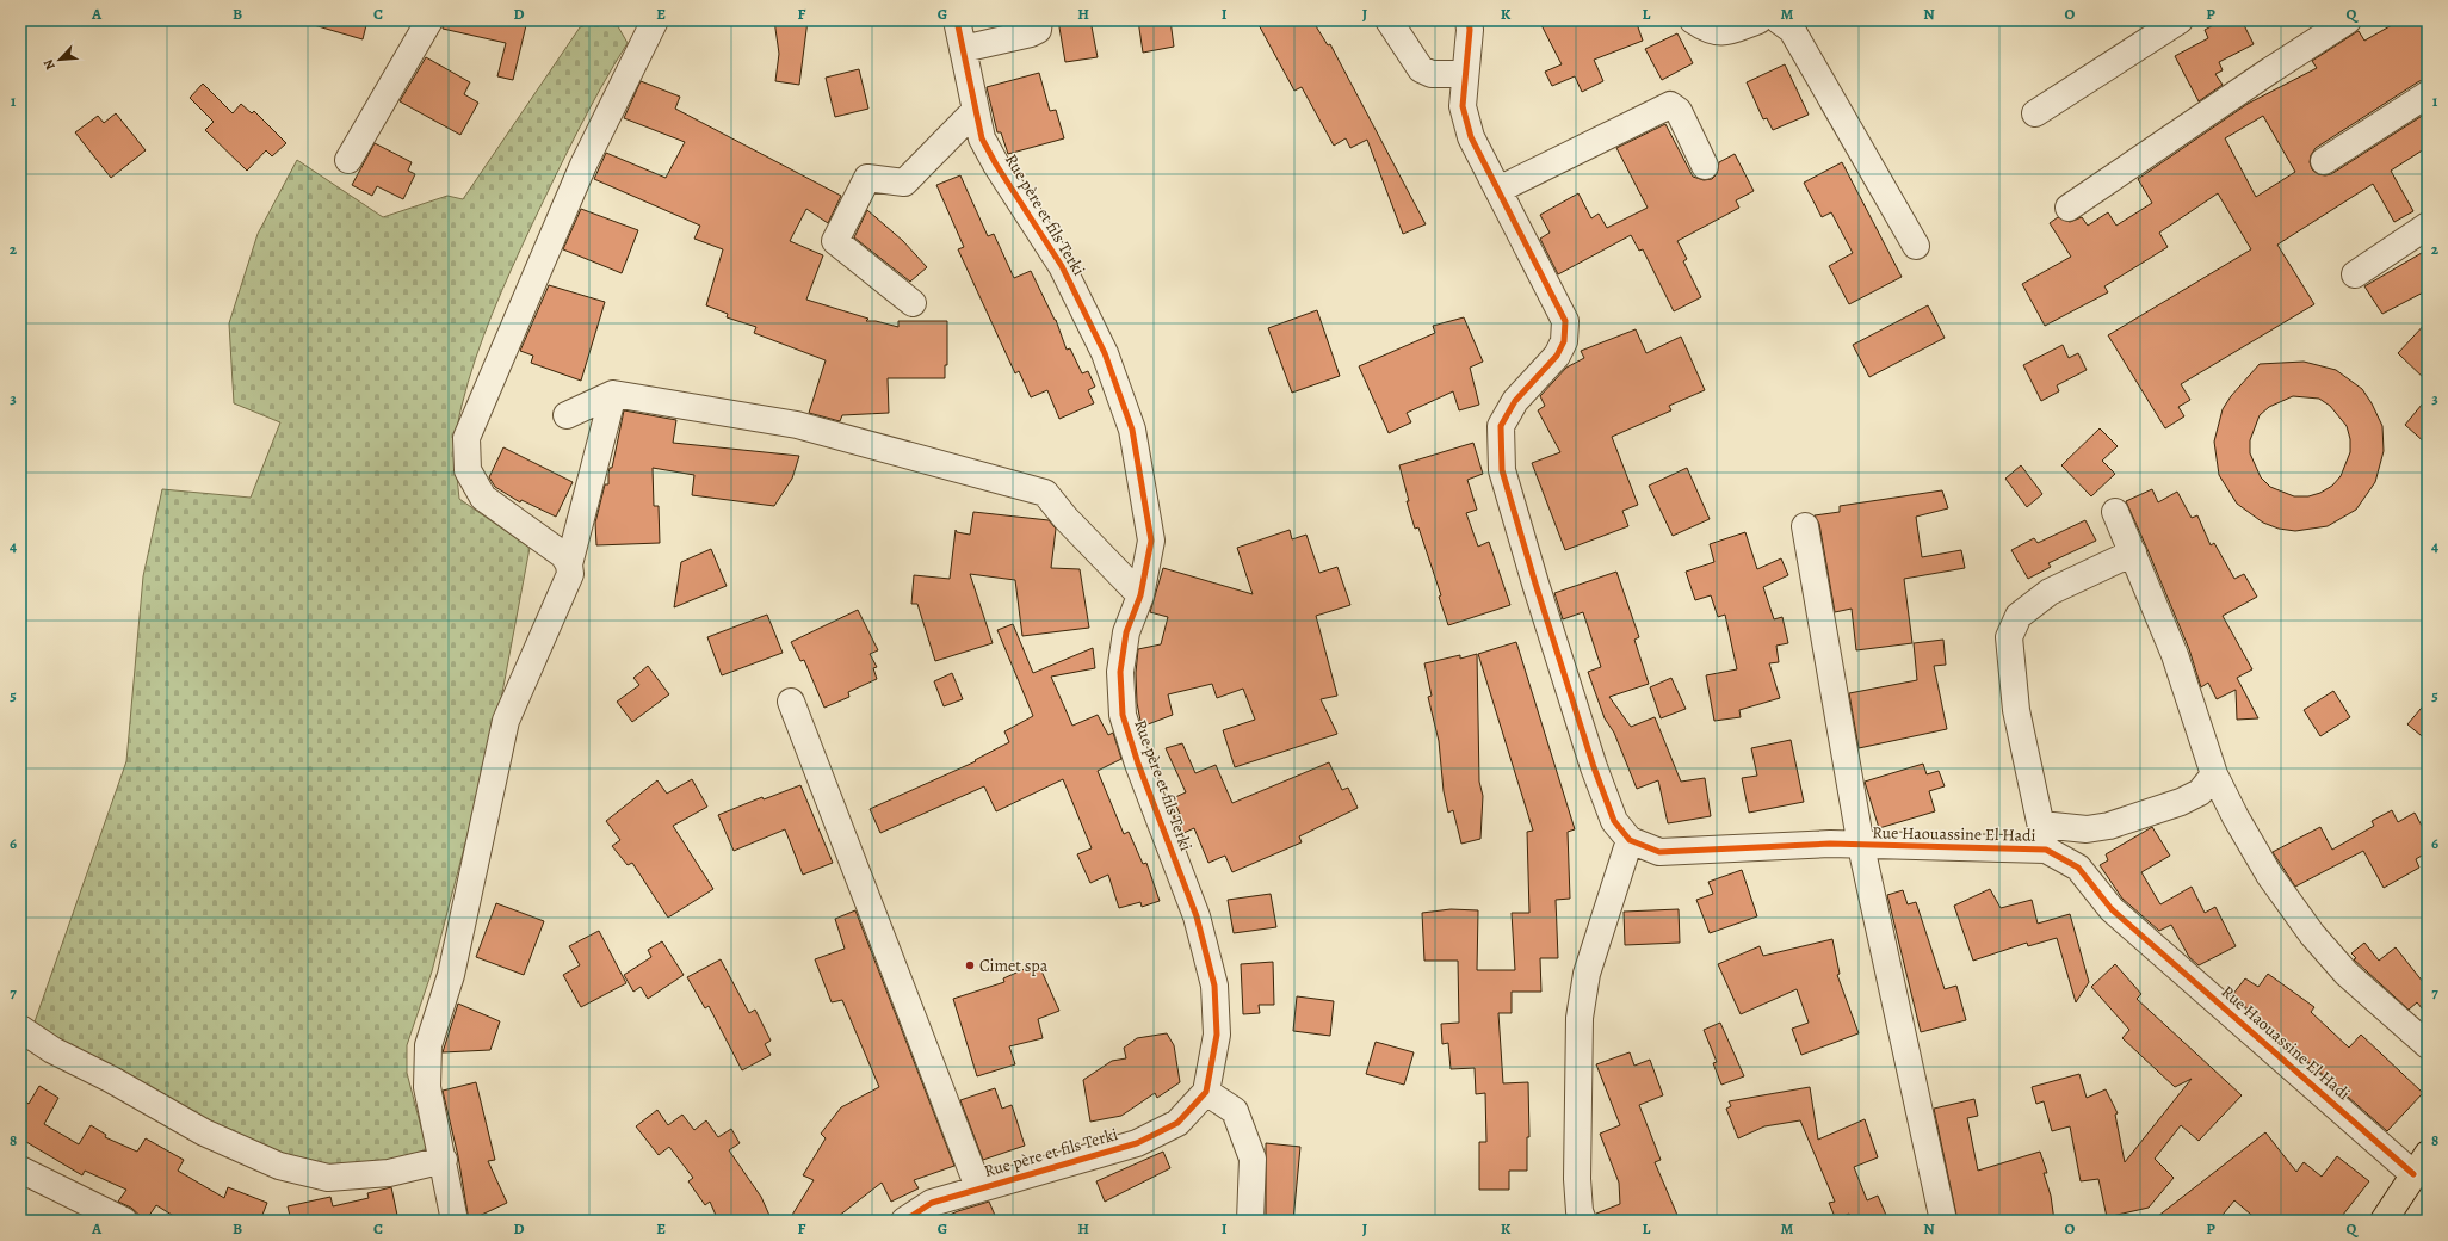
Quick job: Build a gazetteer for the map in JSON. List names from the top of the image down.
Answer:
{
  "streets": {
    "street": ["Rue père et fils Terki", "Rue Haouassine El Hadi"]
  },
  "places": ["Cimet spa"],
  "north": "bottom left",
  "grid": {
    "columns": [
      "A",
      "B",
      "C",
      "D",
      "E",
      "F",
      "G",
      "H",
      "I",
      "J",
      "K",
      "L",
      "M",
      "N",
      "O",
      "P",
      "Q"
    ],
    "rows": [
      "1",
      "2",
      "3",
      "4",
      "5",
      "6",
      "7",
      "8"
    ]
  }
}
